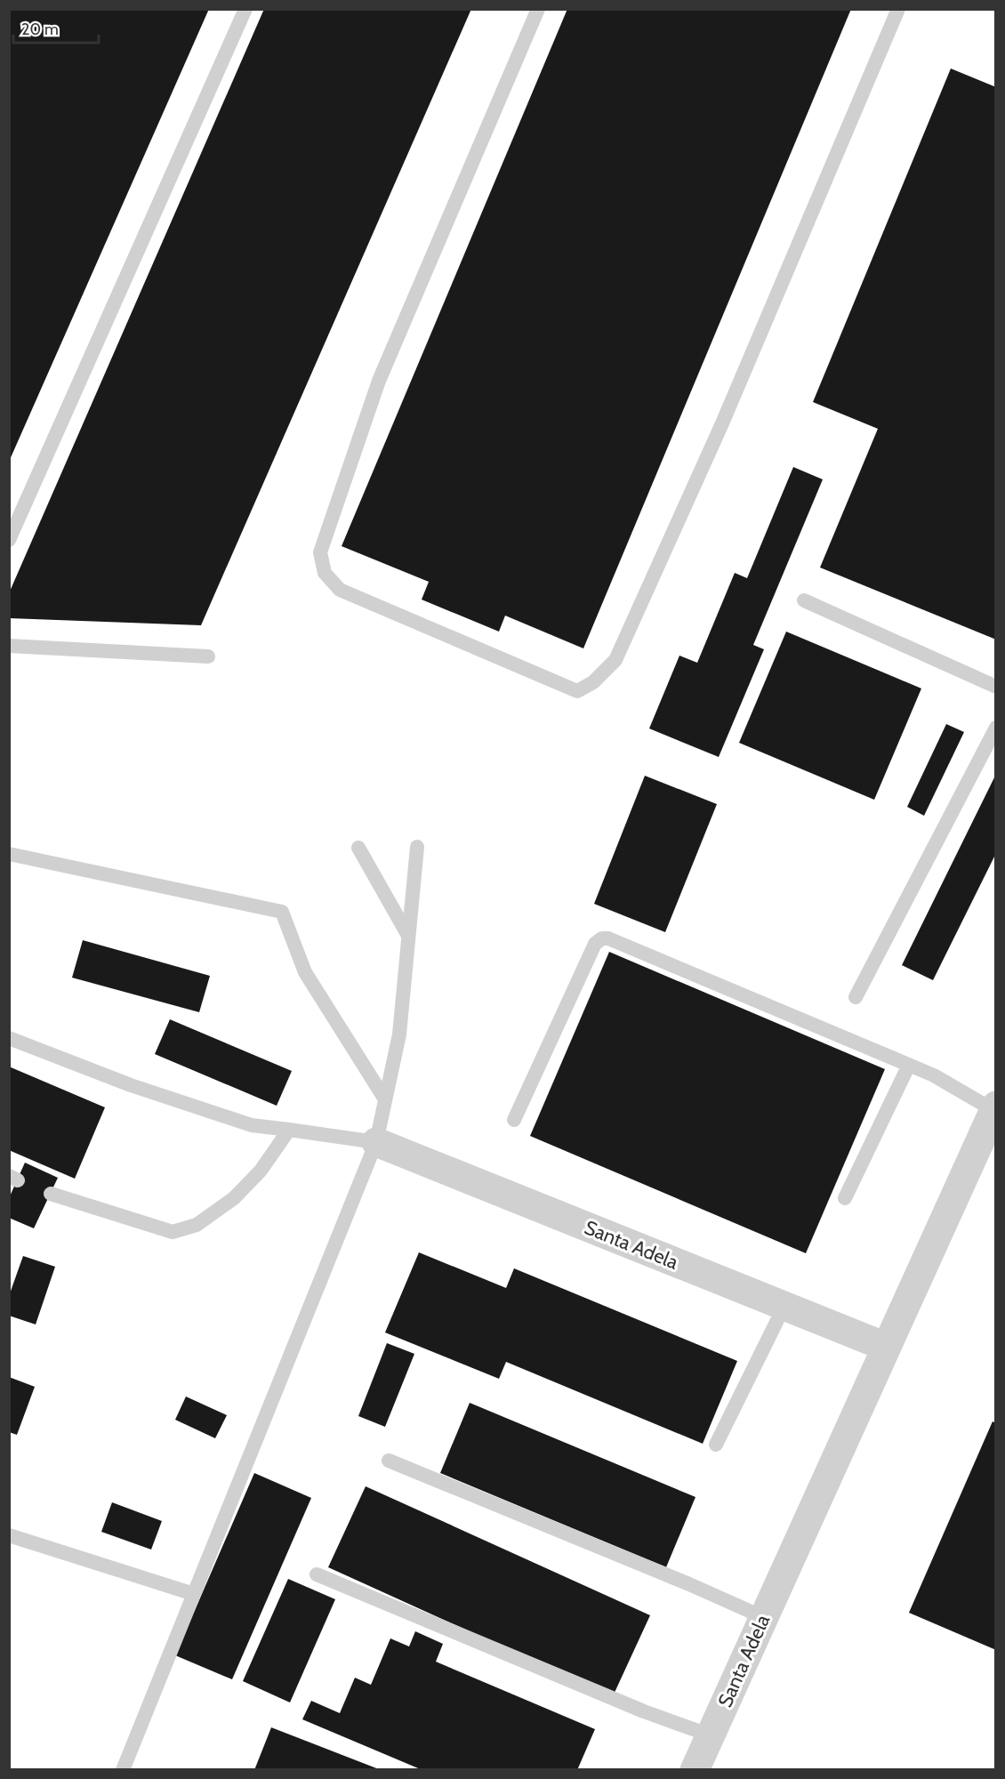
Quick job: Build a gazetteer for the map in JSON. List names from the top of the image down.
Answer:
{
  "streets": {
    "street": ["Santa Adela"]
  },
  "scale_bar": "20 m"
}
